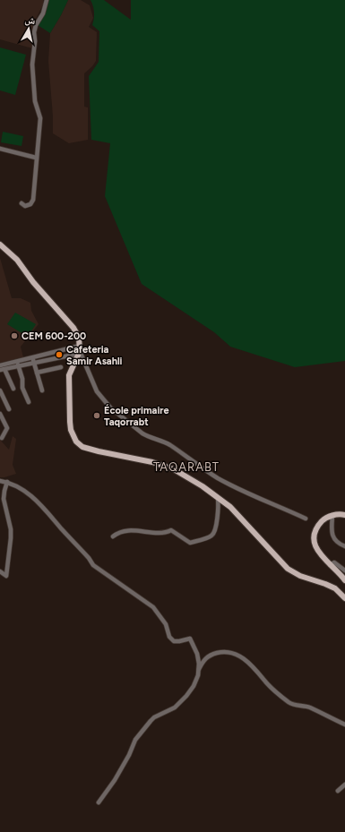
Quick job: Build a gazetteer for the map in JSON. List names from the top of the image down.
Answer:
{
  "districts": ["TAQARABT"],
  "places": ["CEM 600-200", "Cafeteria Samir Asahli", "École primaire Taqorrabt"],
  "north": "top"
}
